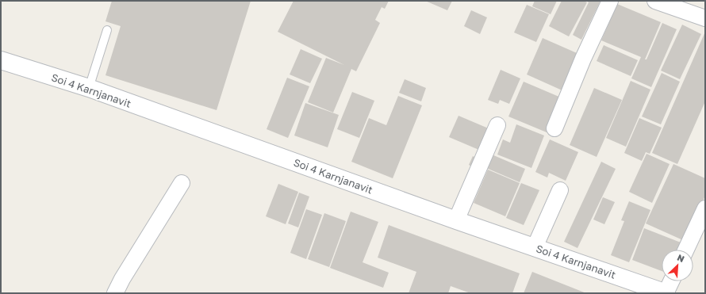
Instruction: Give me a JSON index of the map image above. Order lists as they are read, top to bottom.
{
  "streets": {
    "street": ["Soi 4 Karnjanavit"]
  },
  "north": "top right"
}
